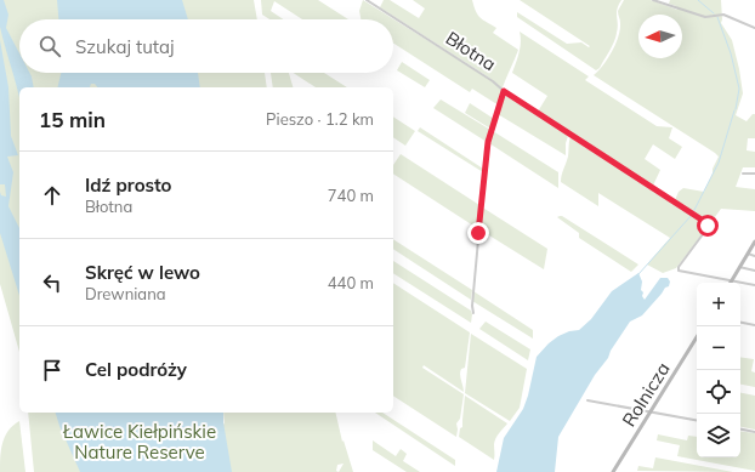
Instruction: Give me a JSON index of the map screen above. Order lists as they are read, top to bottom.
{
  "streets": {
    "street": ["Błotna", "Rolnicza"]
  },
  "parks": ["Ławice Kiełpińskie Nature Reserve"],
  "north": "left",
  "page": {
    "search": "Szukaj tutaj",
    "heading": ["15 min", "Pieszo · 1.2 km"],
    "list": [
      ["Idź prosto", "Błotna", "740 m"],
      ["Skręć w lewo", "Drewniana", "440 m"],
      "Cel podróży"
    ],
    "map_buttons": ["+", "−"]
  }
}
